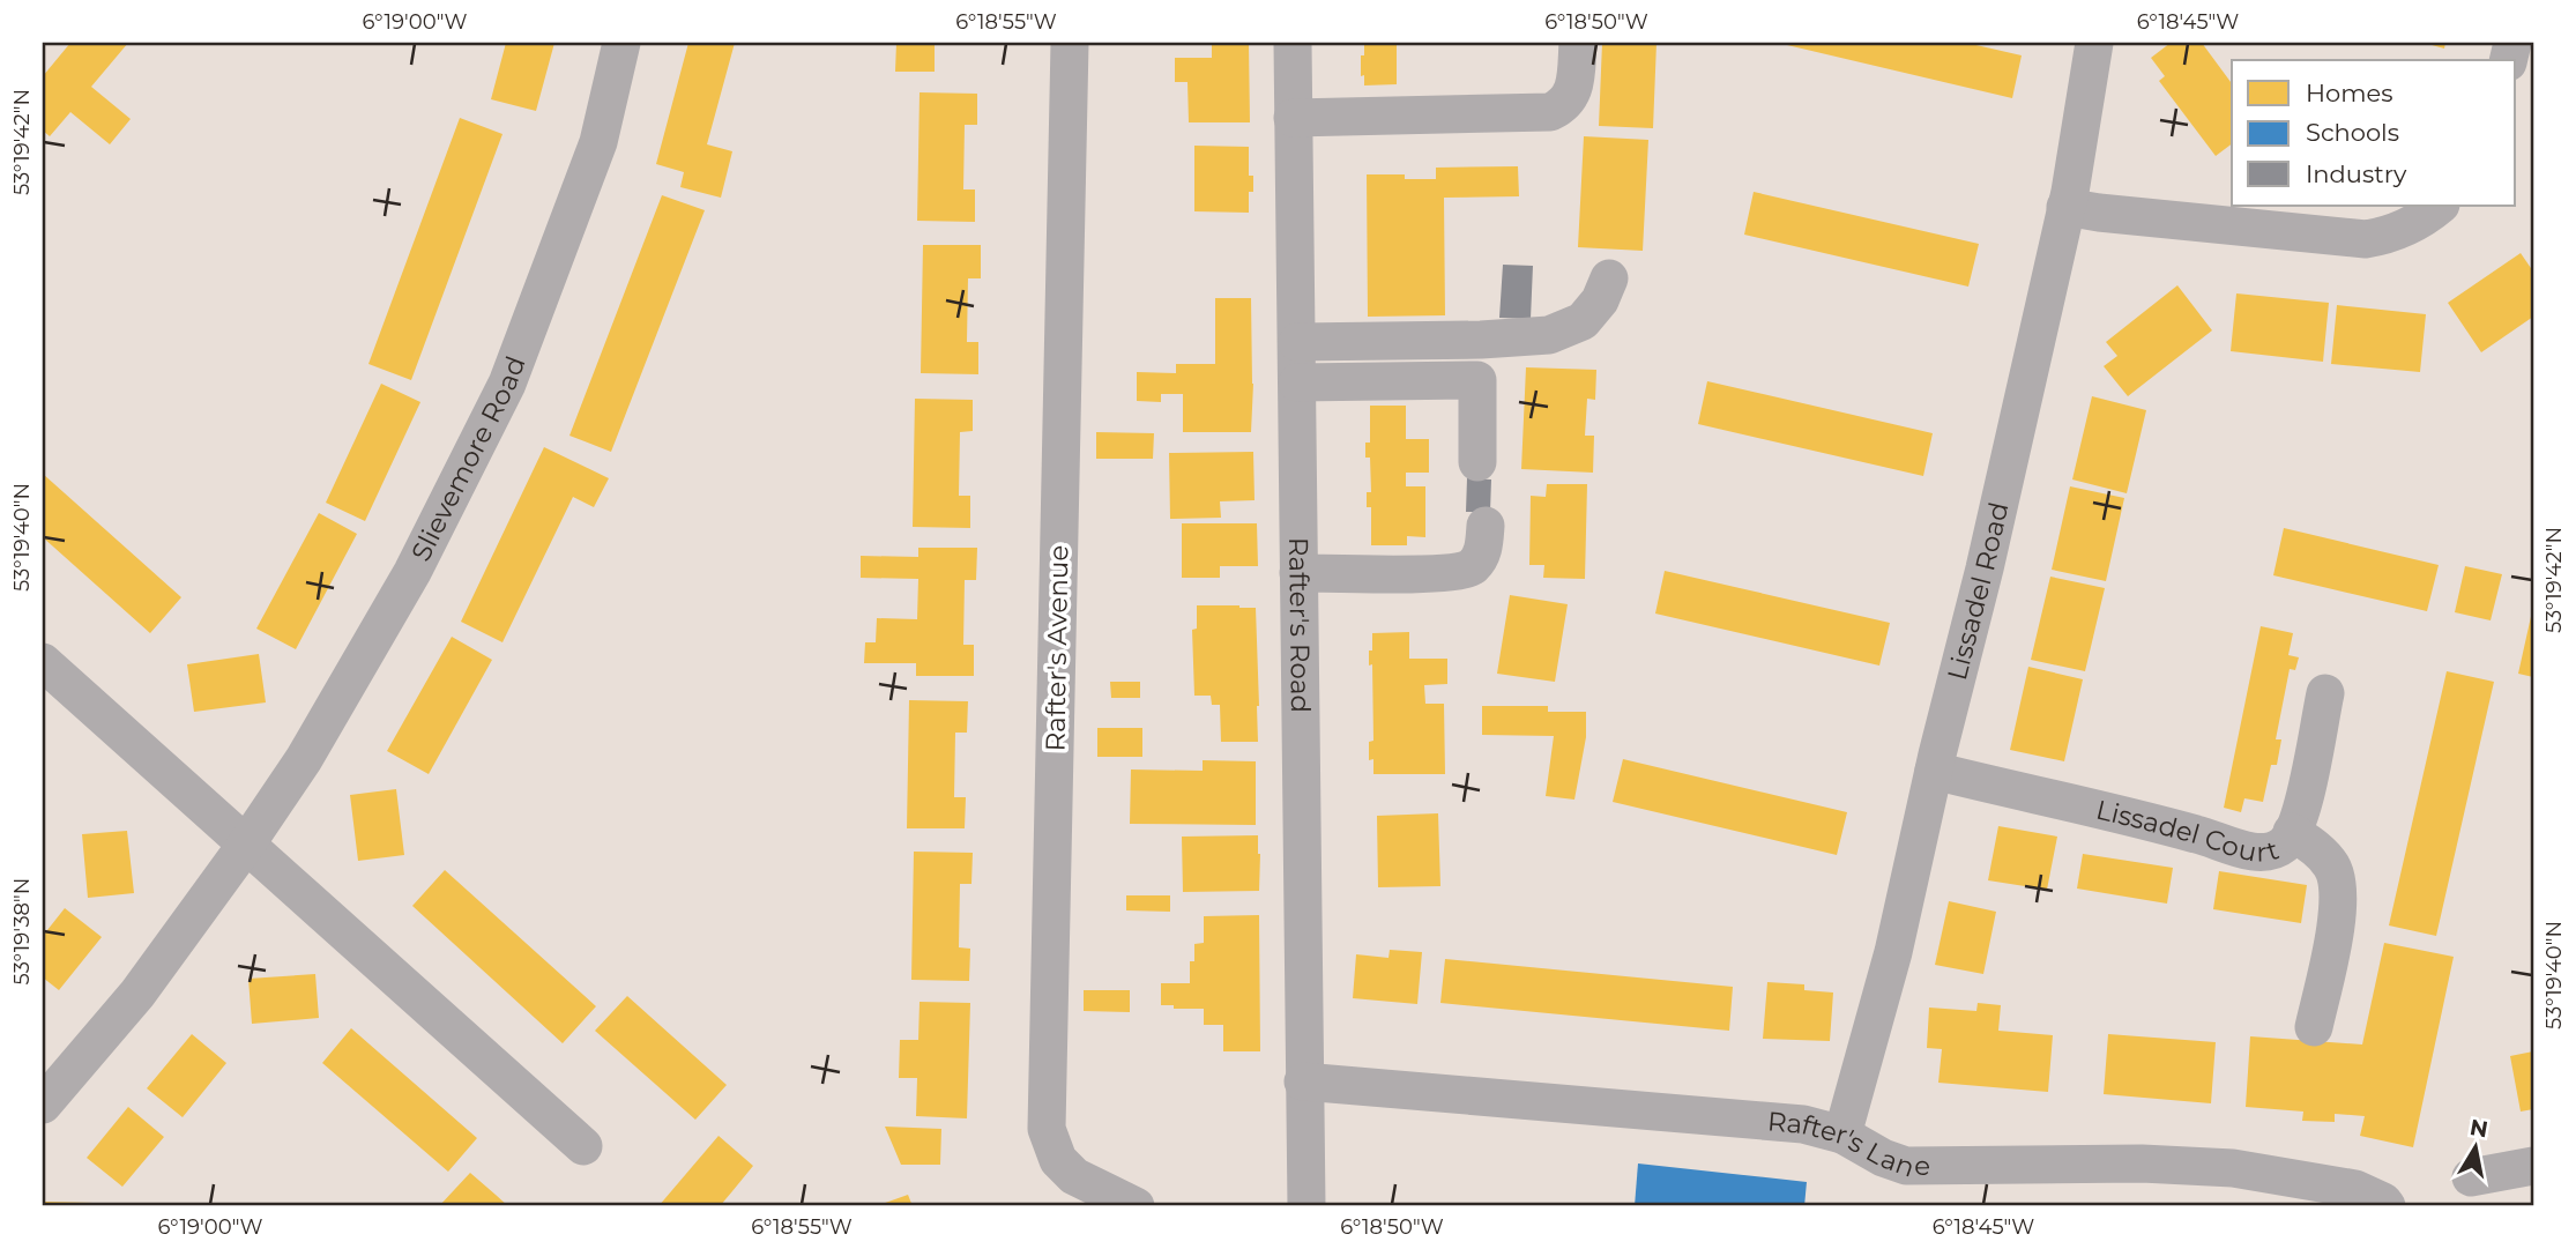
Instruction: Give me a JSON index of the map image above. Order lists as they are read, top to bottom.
{
  "streets": {
    "street": [
      "Slievemore Road",
      "Lissadel Road",
      "Rafter's Road",
      "Rafter's Avenue",
      "Lissadel Court",
      "Rafter's Lane"
    ]
  },
  "crossings": [
    ["Lissadel Road", "Lissadel Court"],
    ["Lissadel Road", "Rafter's Lane"],
    ["Rafter's Road", "Rafter's Lane"]
  ],
  "legend": ["Homes", "Schools", "Industry"],
  "north": "top",
  "coordinates": [
    "6°19'00\"W",
    "6°18'55\"W",
    "6°18'50\"W",
    "6°18'45\"W",
    "53°19'42\"N",
    "53°19'40\"N",
    "53°19'38\"N"
  ]
}
